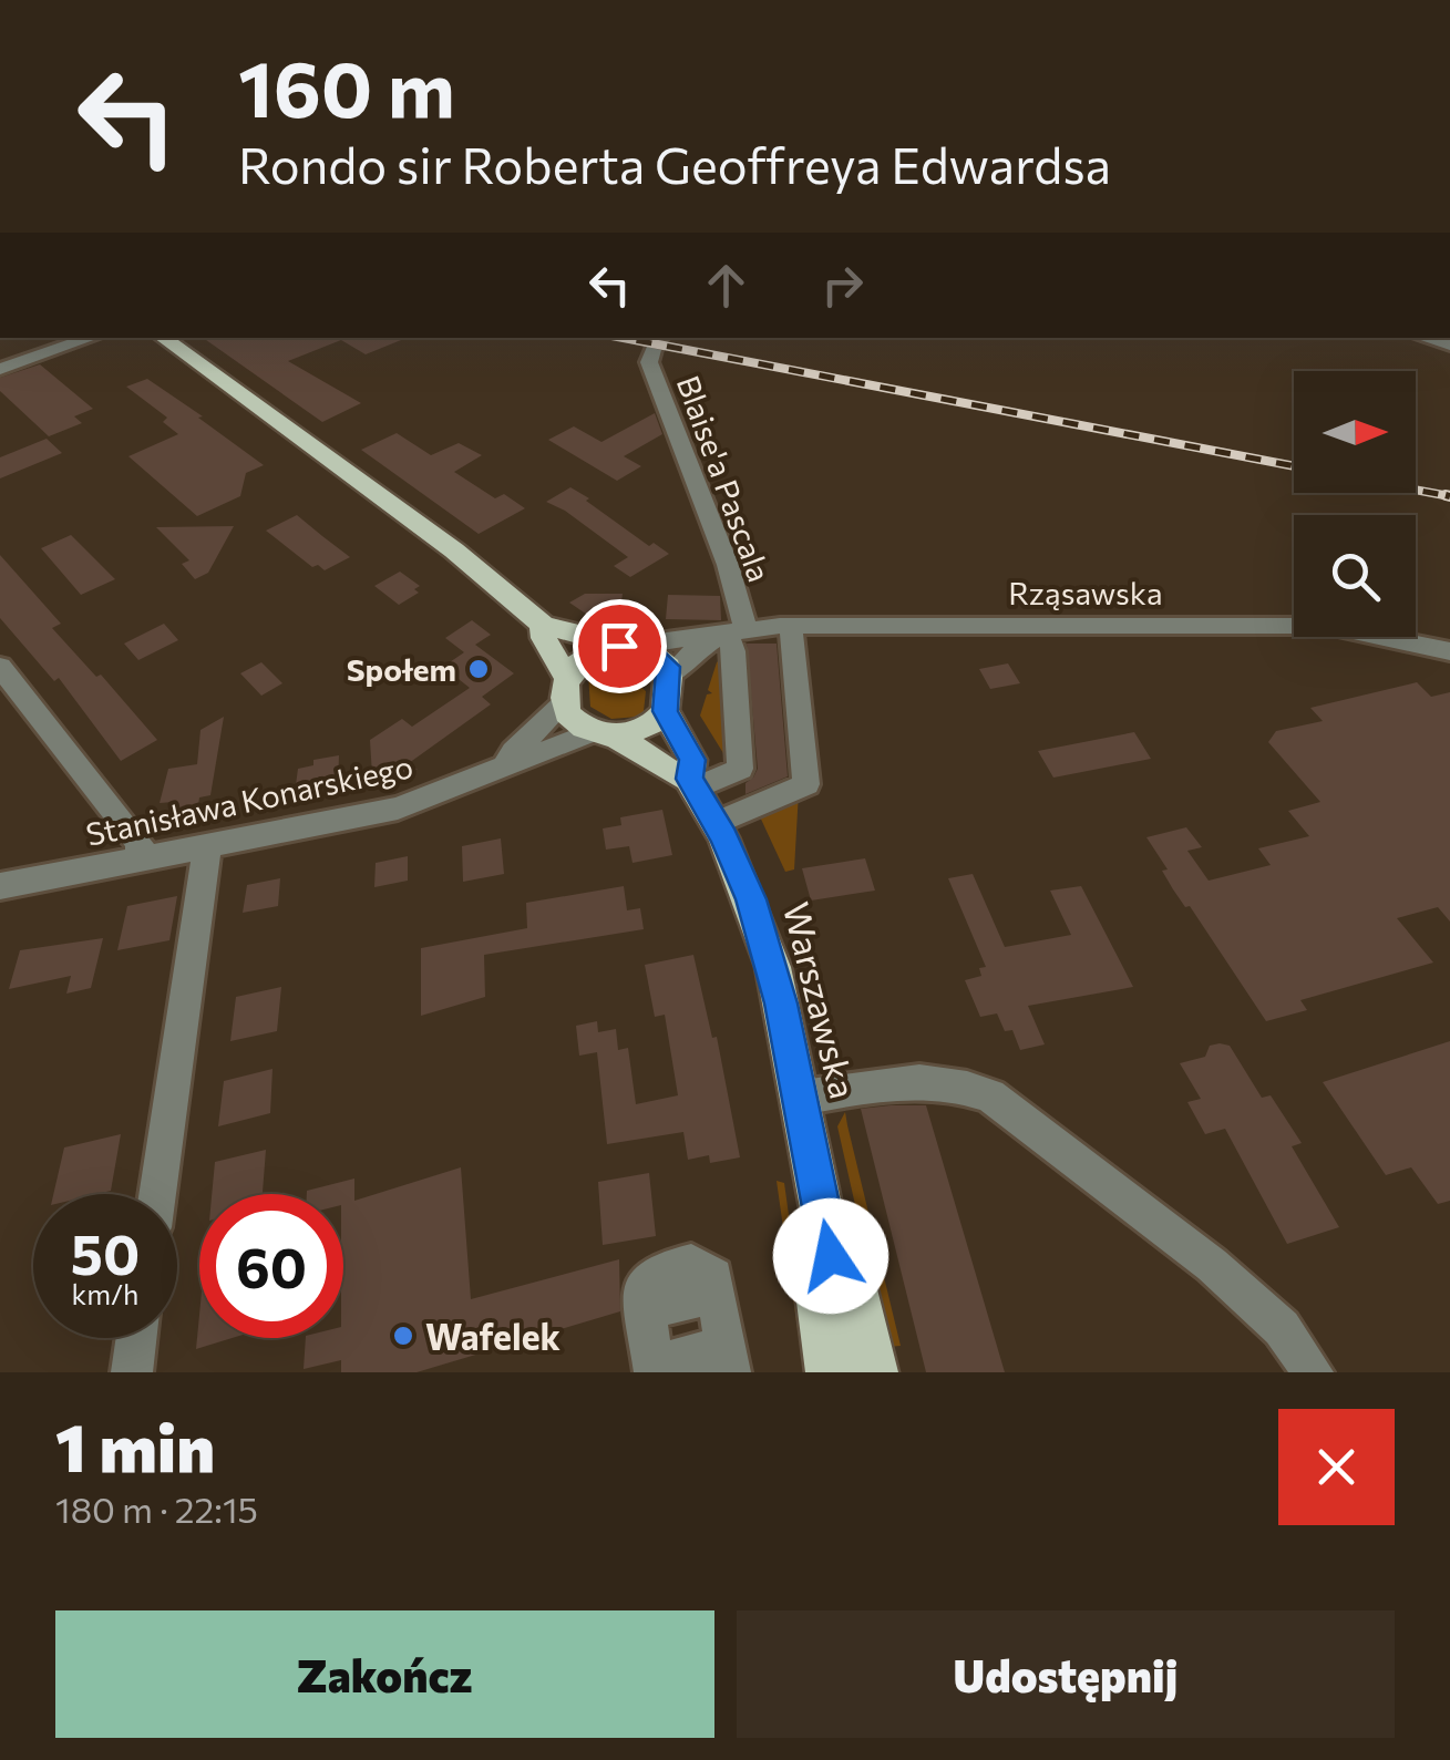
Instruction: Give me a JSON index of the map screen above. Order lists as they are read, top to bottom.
{
  "streets": {
    "main road": ["Warszawska"],
    "street": ["Blaise'a Pascala", "Rząsawska", "Stanisława Konarskiego"]
  },
  "crossings": [
    ["Blaise'a Pascala", "Rząsawska"],
    ["Blaise'a Pascala", "Warszawska"],
    ["Rząsawska", "Stanisława Konarskiego"],
    ["Rząsawska", "Warszawska"],
    ["Stanisława Konarskiego", "Warszawska"]
  ],
  "places": ["Społem", "Wafelek"],
  "north": "right",
  "page": {
    "turn": ["160 m", "Rondo sir Roberta Geoffreya Edwardsa"],
    "speed": "50 km/h",
    "limit": "60",
    "heading": ["1 min", "180 m · 22:15"],
    "buttons": ["Zakończ", "Udostępnij"]
  }
}
